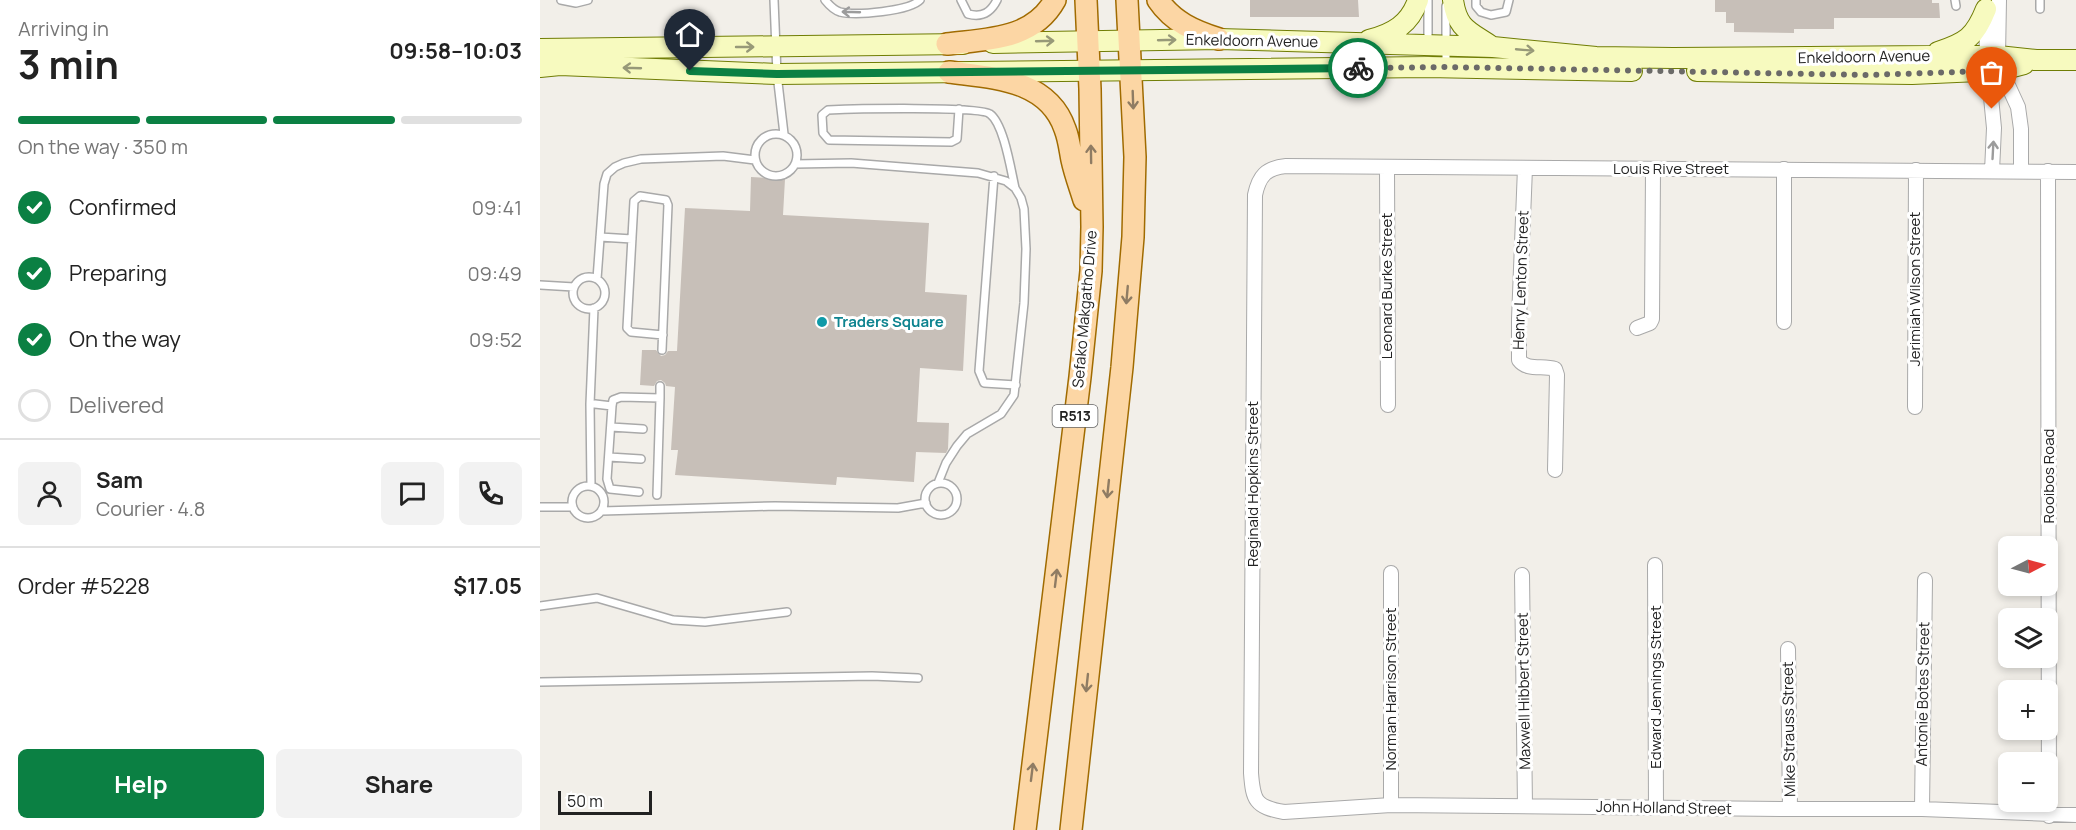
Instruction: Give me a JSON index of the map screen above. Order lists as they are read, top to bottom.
{
  "streets": {
    "main road": ["Sefako Makgatho Drive", "R513"],
    "street": [
      "Enkeldoorn Avenue",
      "Louis Rive Street",
      "Henry Lenton Street",
      "Leonard Burke Street",
      "Jerimiah Wilson Street",
      "Rooibos Road",
      "Reginald Hopkins Street",
      "Edward Jennings Street",
      "Norman Harrison Street",
      "Maxwell Hibbert Street",
      "Antonie Botes Street",
      "Mike Strauss Street",
      "John Holland Street"
    ]
  },
  "crossings": [
    ["Enkeldoorn Avenue", "Sefako Makgatho Drive"],
    ["Enkeldoorn Avenue", "R513"],
    ["Louis Rive Street", "Henry Lenton Street"],
    ["Louis Rive Street", "Leonard Burke Street"],
    ["Louis Rive Street", "Jerimiah Wilson Street"],
    ["Louis Rive Street", "Rooibos Road"],
    ["Louis Rive Street", "Reginald Hopkins Street"],
    ["Rooibos Road", "John Holland Street"],
    ["Reginald Hopkins Street", "John Holland Street"],
    ["Edward Jennings Street", "John Holland Street"],
    ["Norman Harrison Street", "John Holland Street"],
    ["Maxwell Hibbert Street", "John Holland Street"],
    ["Antonie Botes Street", "John Holland Street"],
    ["Mike Strauss Street", "John Holland Street"]
  ],
  "places": ["Traders Square"],
  "scale_bar": "50 m",
  "north": "right",
  "page": {
    "heading": ["3 min", "Arriving in", "09:58–10:03"],
    "panel": [
      "Sam",
      "Courier · 4.8",
      "Order #5228",
      "$17.05"
    ],
    "bar": "On the way · 350 m",
    "list": [
      ["Confirmed", "09:41"],
      ["Preparing", "09:49"],
      ["On the way", "09:52"],
      "Delivered"
    ],
    "map_buttons": ["+", "−"],
    "buttons": ["Help", "Share"],
    "scale": "50 m"
  }
}
